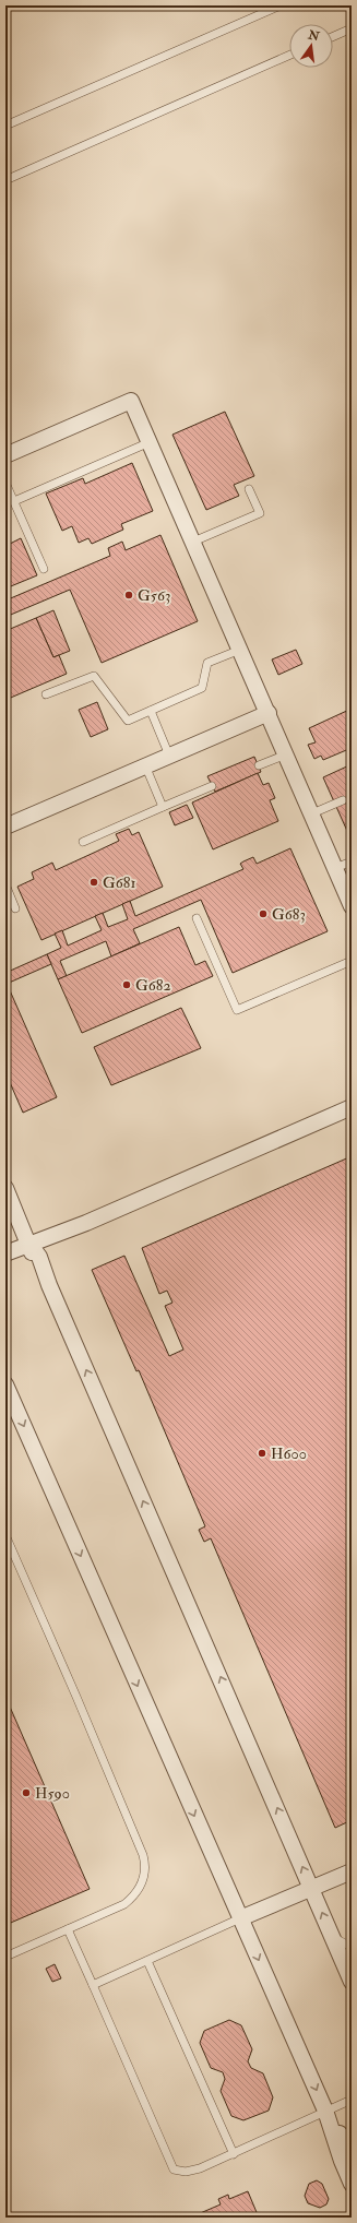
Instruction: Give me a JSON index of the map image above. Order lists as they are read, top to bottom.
{
  "places": [
    "G563",
    "G681",
    "G683",
    "G682",
    "H600",
    "H590"
  ],
  "north": "top"
}
